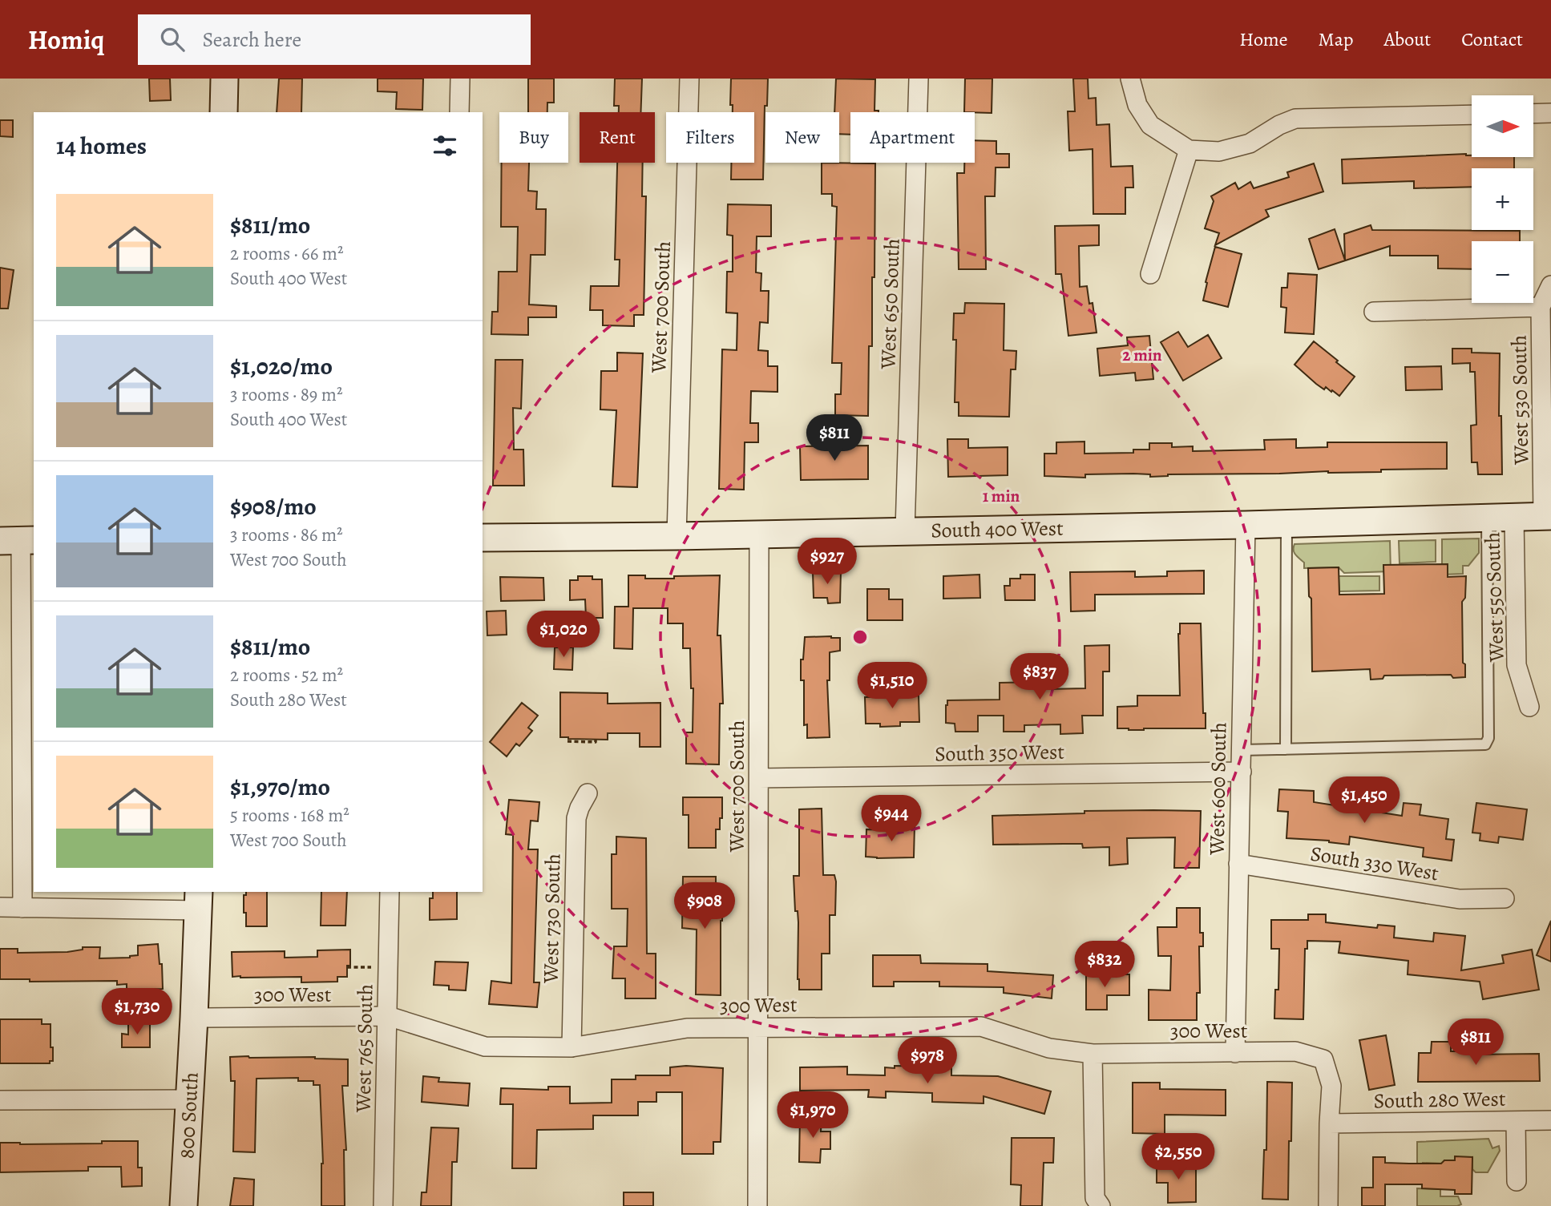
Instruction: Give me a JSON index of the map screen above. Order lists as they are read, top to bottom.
{
  "streets": {
    "main road": ["South 400 West", "800 South"],
    "street": [
      "West 650 South",
      "West 700 South",
      "West 530 South",
      "West 550 South",
      "South 350 West",
      "West 600 South",
      "South 330 West",
      "West 730 South",
      "300 West",
      "West 765 South",
      "South 280 West"
    ]
  },
  "crossings": [
    ["West 650 South", "South 400 West"],
    ["West 700 South", "South 400 West"],
    ["West 700 South", "South 350 West"],
    ["West 700 South", "300 West"],
    ["West 530 South", "South 400 West"],
    ["South 400 West", "West 550 South"],
    ["South 400 West", "West 600 South"],
    ["South 350 West", "West 600 South"],
    ["West 600 South", "South 330 West"],
    ["West 600 South", "300 West"],
    ["West 730 South", "300 West"],
    ["300 West", "West 765 South"],
    ["300 West", "South 280 West"],
    ["300 West", "800 South"]
  ],
  "north": "right",
  "page": {
    "header": "Homiq",
    "search": "Search here",
    "nav": [
      "Home",
      "Map",
      "About",
      "Contact"
    ],
    "map_buttons": ["+", "−"],
    "chip": [
      "Buy",
      "Rent",
      "Filters",
      "New",
      "Apartment"
    ],
    "heading": "14 homes",
    "list": [
      {
        "name": "$811/mo",
        "note": "2 rooms · 66 m² · South 400 West"
      },
      {
        "name": "$1,020/mo",
        "note": "3 rooms · 89 m² · South 400 West"
      },
      {
        "name": "$908/mo",
        "note": "3 rooms · 86 m² · West 700 South"
      },
      {
        "name": "$811/mo",
        "note": "2 rooms · 52 m² · South 280 West"
      },
      {
        "name": "$1,970/mo",
        "note": "5 rooms · 168 m² · West 700 South"
      }
    ],
    "price": [
      "$811",
      "$927",
      "$1,020",
      "$837",
      "$1,510",
      "$1,450",
      "$944",
      "$908",
      "$832",
      "$1,730",
      "$811",
      "$978",
      "$1,970",
      "$2,550"
    ]
  },
  "rings": ["2 min", "1 min"]
}
